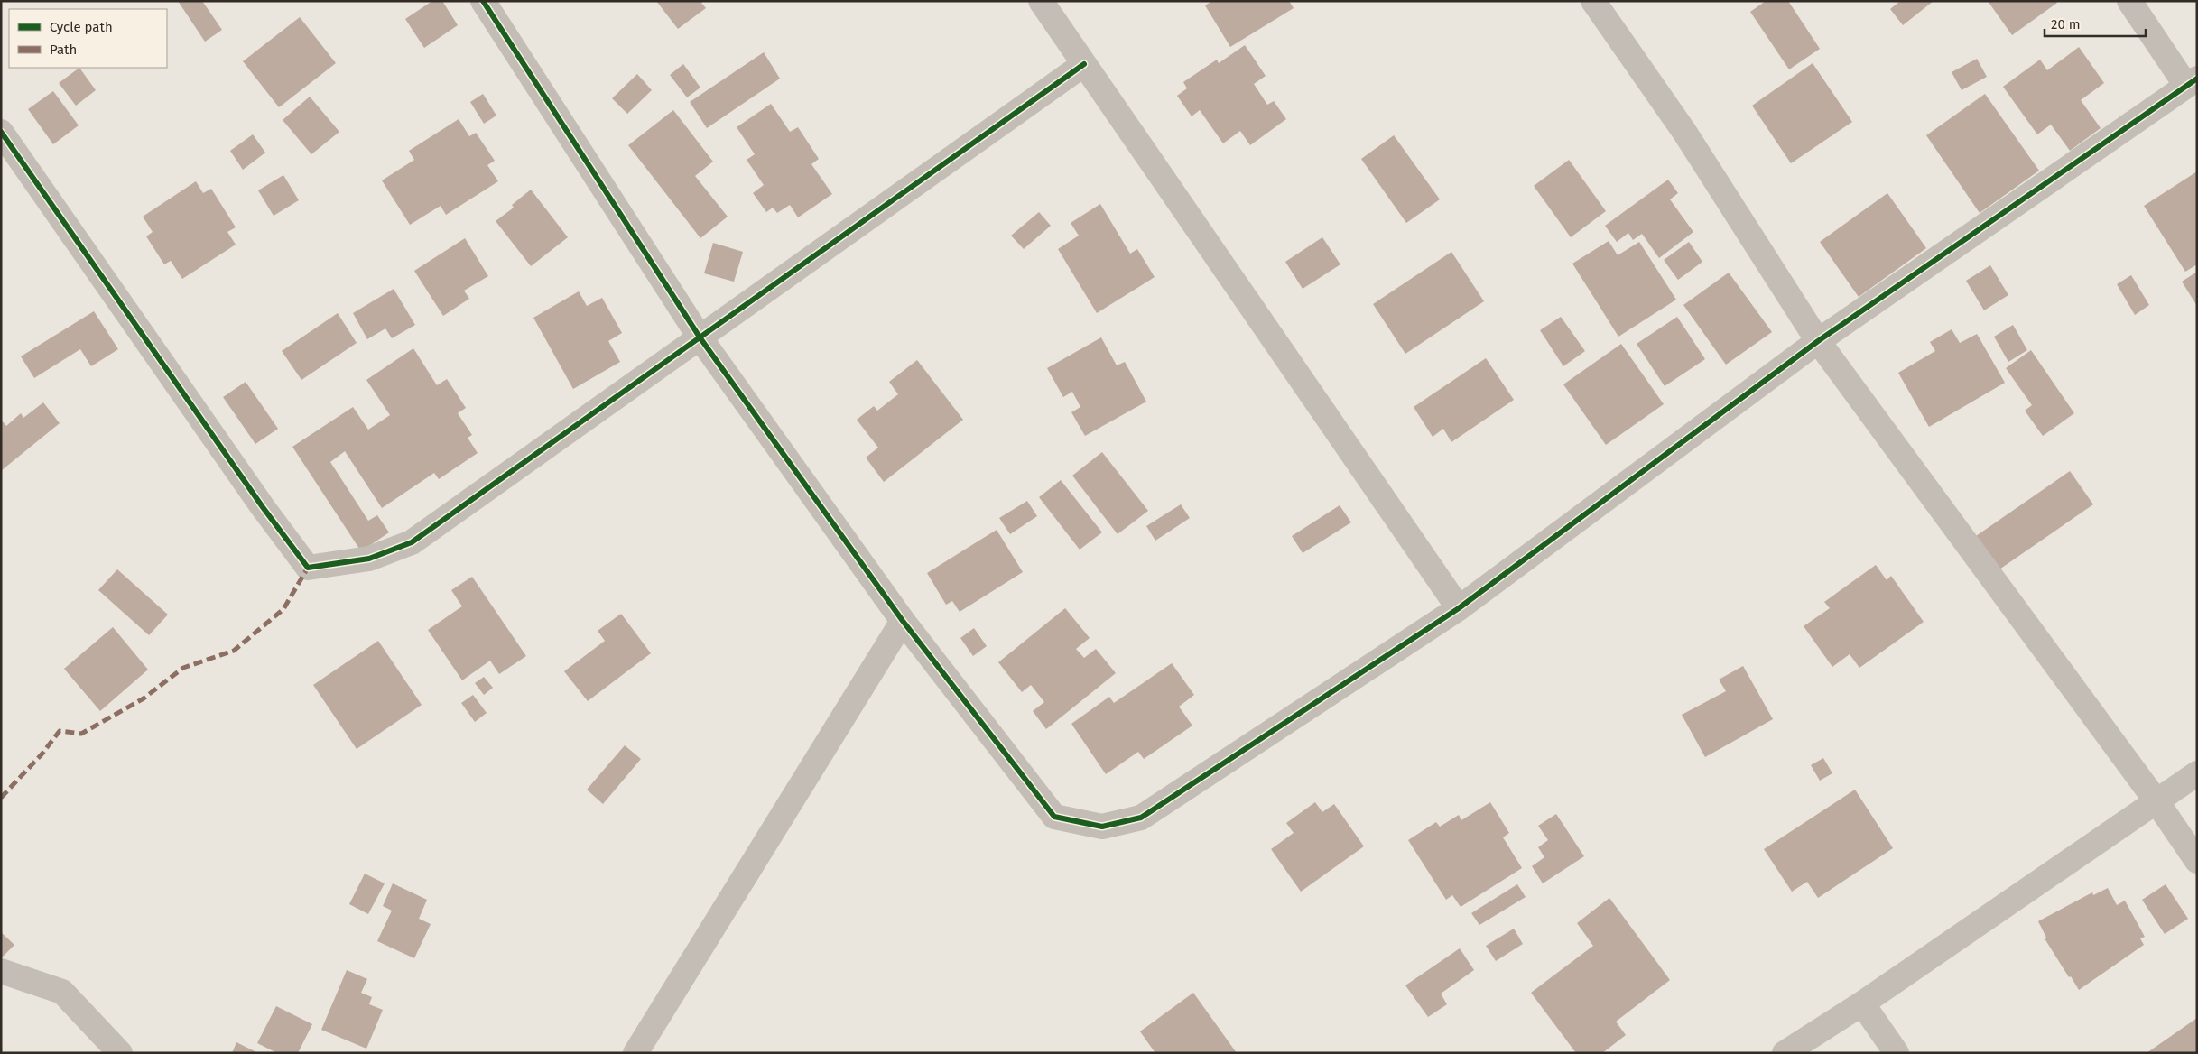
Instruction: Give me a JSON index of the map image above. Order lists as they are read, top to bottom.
{
  "legend": ["Cycle path", "Path"],
  "scale_bar": "20 m"
}
